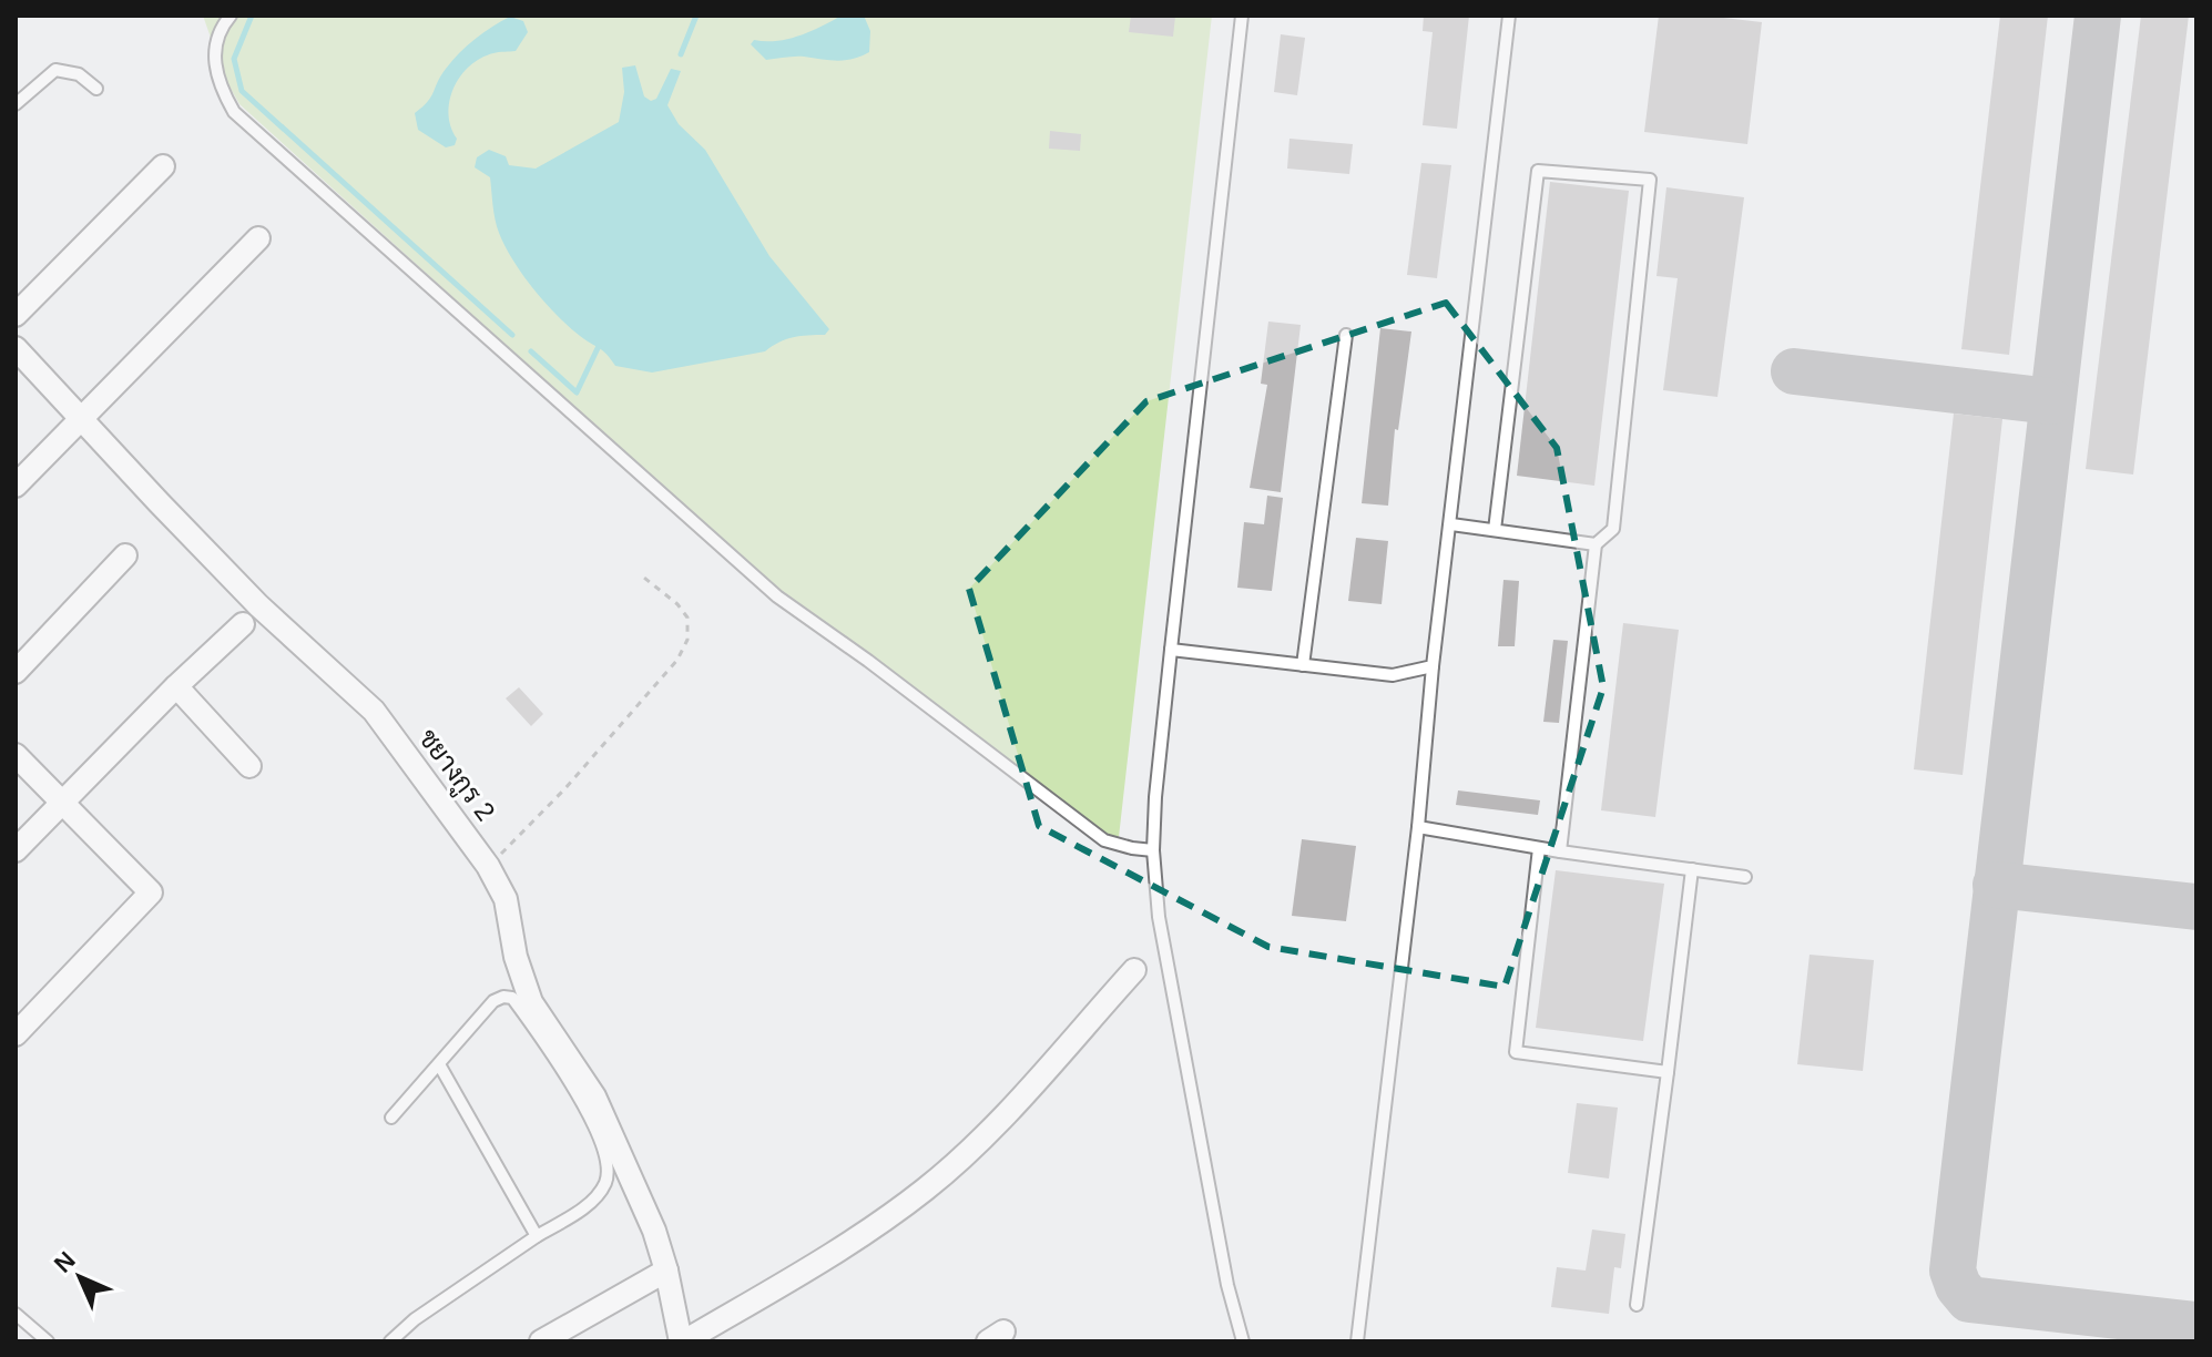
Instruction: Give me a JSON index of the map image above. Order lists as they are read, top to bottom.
{
  "streets": {
    "street": ["ชยางกูร 2"]
  },
  "north": "top left"
}
